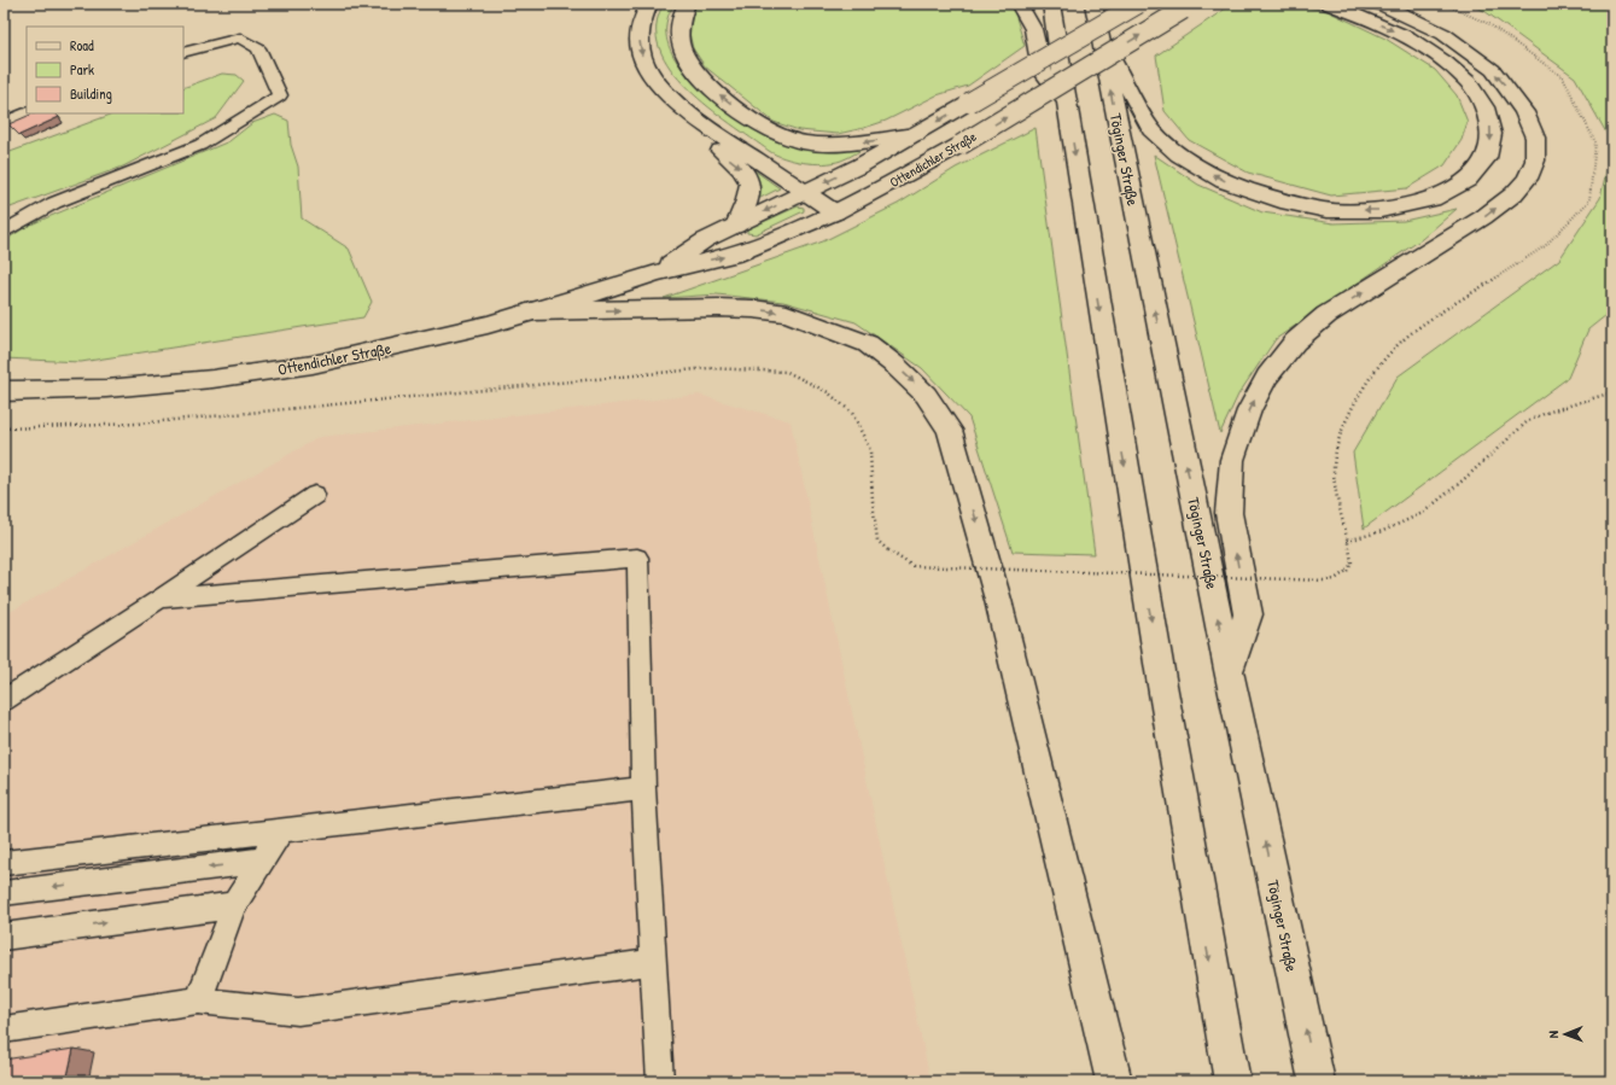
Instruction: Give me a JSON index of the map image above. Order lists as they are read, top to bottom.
{
  "streets": {
    "main road": ["Ottendichler Straße", "Töginger Straße"]
  },
  "legend": ["Road", "Park", "Building"],
  "north": "left"
}
